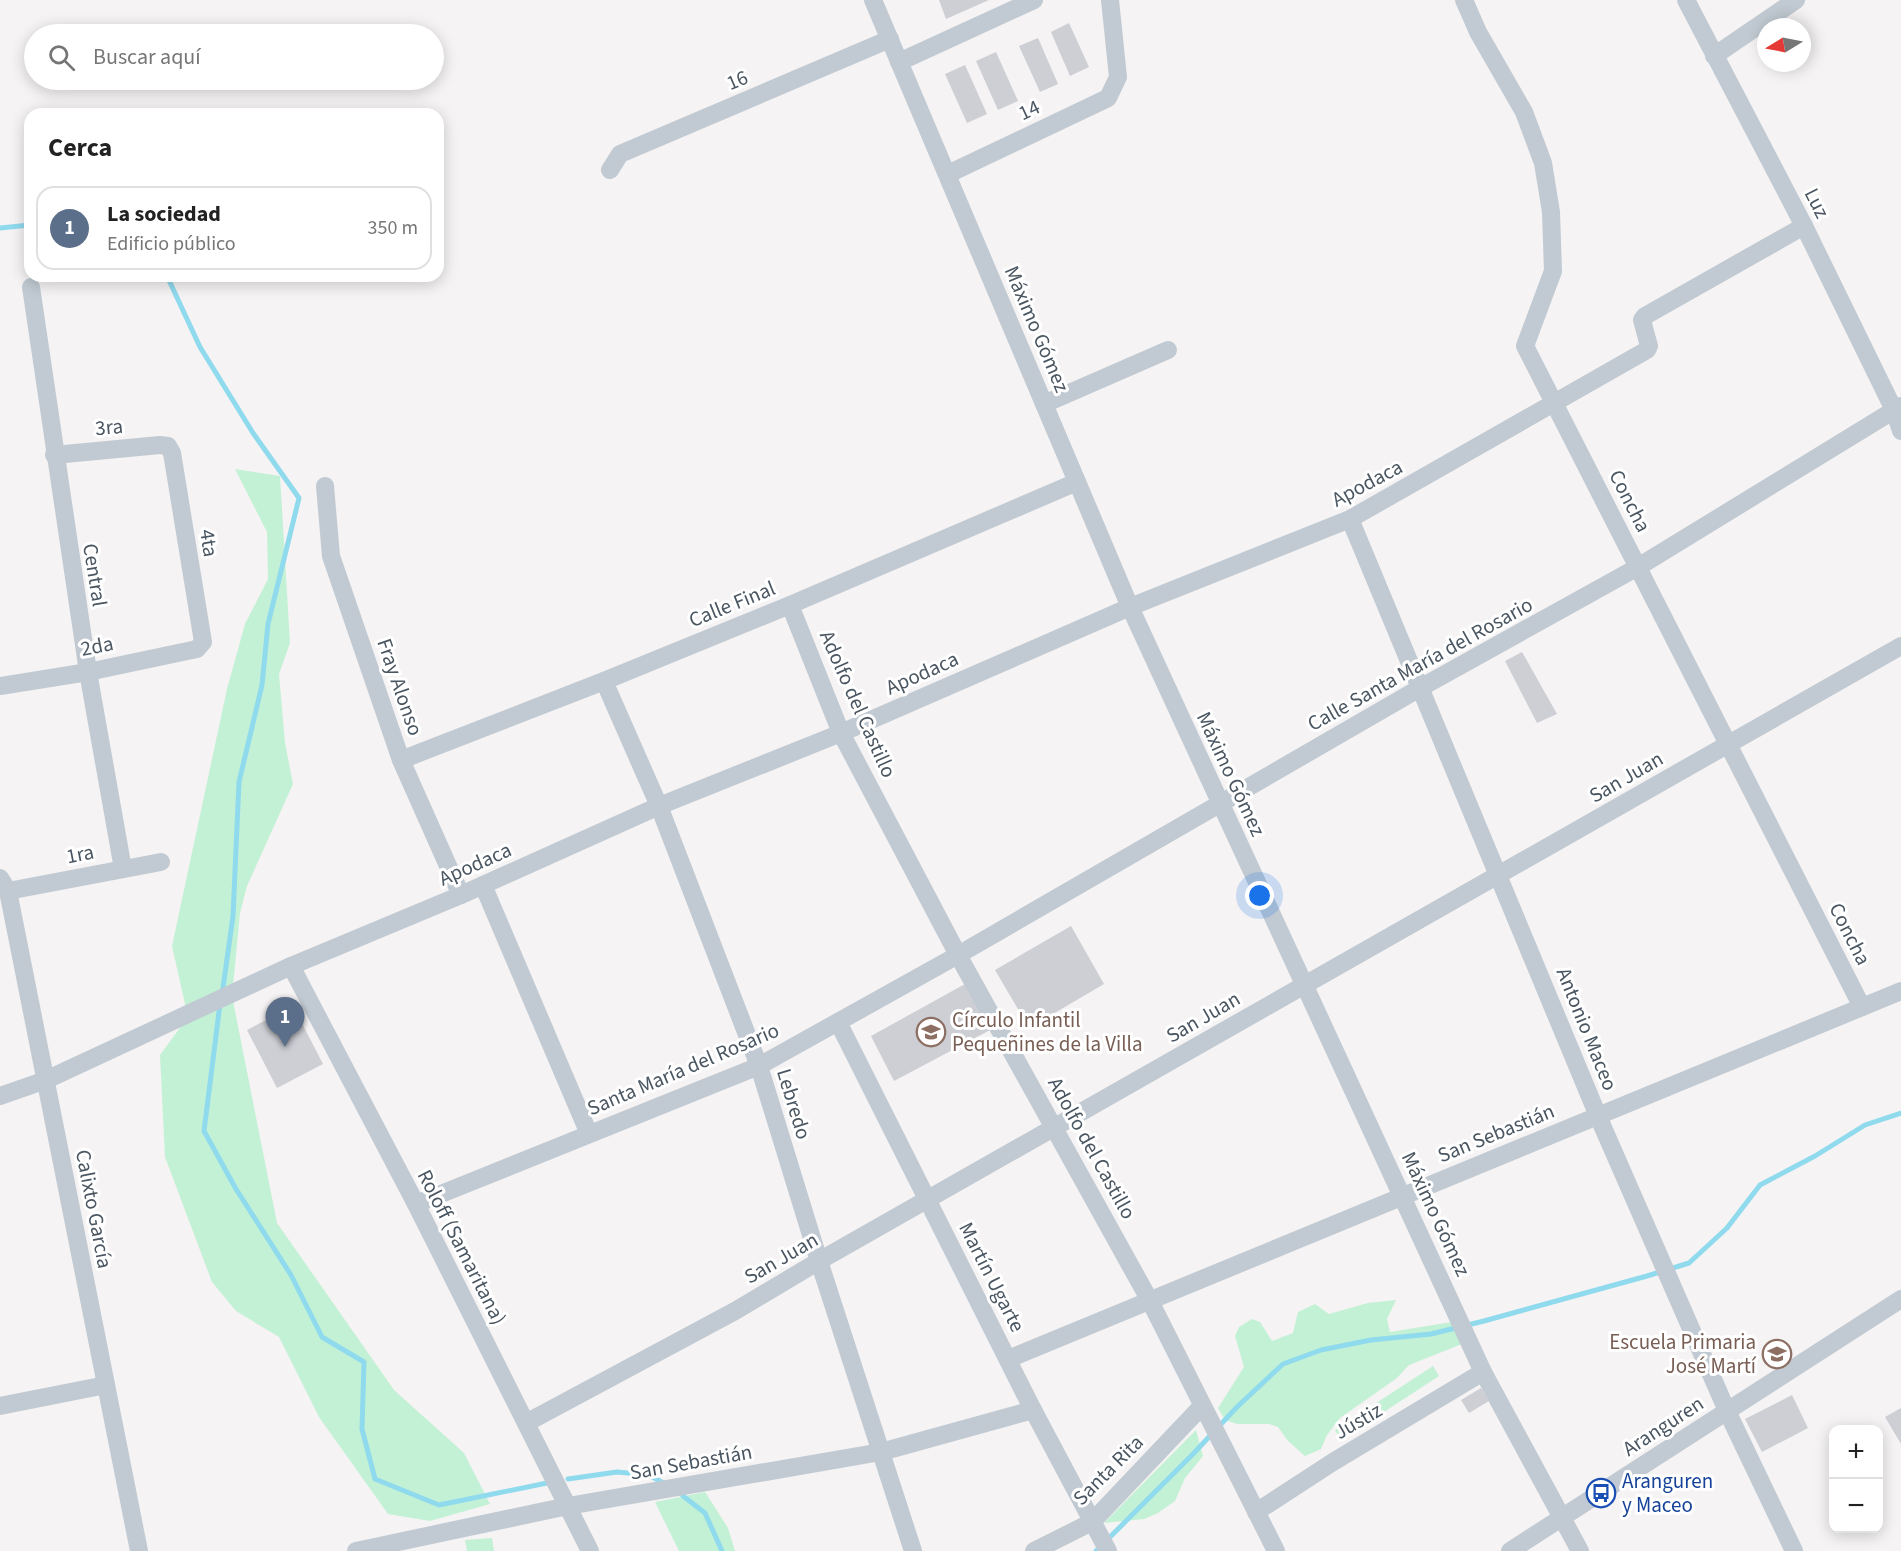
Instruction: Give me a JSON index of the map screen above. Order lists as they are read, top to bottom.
{
  "streets": {
    "street": [
      "16",
      "14",
      "Luz",
      "Máximo Gómez",
      "3ra",
      "Apodaca",
      "Concha",
      "4ta",
      "Central",
      "Calle Final",
      "2da",
      "Calle Santa María del Rosario",
      "Fray Alonso",
      "Adolfo del Castillo",
      "San Juan",
      "1ra",
      "Antonio Maceo",
      "Santa María del Rosario",
      "Lebredo",
      "San Sebastián",
      "Calixto García",
      "Roloff (Samaritana)",
      "Martín Ugarte",
      "Jústiz",
      "Aranguren",
      "Santa Rita"
    ]
  },
  "crossings": [
    ["16", "Máximo Gómez"],
    ["14", "Máximo Gómez"],
    ["Luz", "Apodaca"],
    ["Luz", "Calle Santa María del Rosario"],
    ["Máximo Gómez", "Apodaca"],
    ["Máximo Gómez", "Calle Final"],
    ["Máximo Gómez", "Calle Santa María del Rosario"],
    ["Máximo Gómez", "San Juan"],
    ["Máximo Gómez", "San Sebastián"],
    ["Máximo Gómez", "Jústiz"],
    ["Máximo Gómez", "Aranguren"],
    ["3ra", "4ta"],
    ["3ra", "Central"],
    ["Apodaca", "Concha"],
    ["Apodaca", "Fray Alonso"],
    ["Apodaca", "Adolfo del Castillo"],
    ["Apodaca", "Antonio Maceo"],
    ["Apodaca", "Lebredo"],
    ["Apodaca", "Calixto García"],
    ["Apodaca", "Roloff (Samaritana)"],
    ["Concha", "Calle Santa María del Rosario"],
    ["Concha", "San Juan"],
    ["Concha", "San Sebastián"],
    ["4ta", "2da"],
    ["Central", "2da"],
    ["Central", "1ra"],
    ["Calle Final", "Fray Alonso"],
    ["Calle Final", "Adolfo del Castillo"],
    ["Calle Final", "Lebredo"],
    ["Calle Santa María del Rosario", "Adolfo del Castillo"],
    ["Calle Santa María del Rosario", "Antonio Maceo"],
    ["Calle Santa María del Rosario", "Santa María del Rosario"],
    ["Adolfo del Castillo", "San Juan"],
    ["Adolfo del Castillo", "Santa María del Rosario"],
    ["Adolfo del Castillo", "San Sebastián"],
    ["Adolfo del Castillo", "Jústiz"],
    ["Adolfo del Castillo", "Santa Rita"],
    ["San Juan", "Antonio Maceo"],
    ["San Juan", "Lebredo"],
    ["San Juan", "Roloff (Samaritana)"],
    ["San Juan", "Martín Ugarte"],
    ["1ra", "Calixto García"],
    ["Antonio Maceo", "San Sebastián"],
    ["Antonio Maceo", "Aranguren"],
    ["Santa María del Rosario", "Lebredo"],
    ["Santa María del Rosario", "Roloff (Samaritana)"],
    ["Santa María del Rosario", "Martín Ugarte"],
    ["Lebredo", "San Sebastián"],
    ["San Sebastián", "Roloff (Samaritana)"],
    ["San Sebastián", "Martín Ugarte"],
    ["Martín Ugarte", "Santa Rita"]
  ],
  "places": {
    "school or university": ["Círculo Infantil Pequeñines de la Villa", "Escuela Primaria José Martí"],
    "bus stop": ["Aranguren y Maceo"]
  },
  "north": "left",
  "page": {
    "search": "Buscar aquí",
    "heading": "Cerca",
    "list": [
      {
        "mark": "1",
        "name": "La sociedad",
        "note": "Edificio público",
        "value": "350 m"
      }
    ],
    "pins": "1",
    "map_buttons": ["+", "−"]
  }
}
